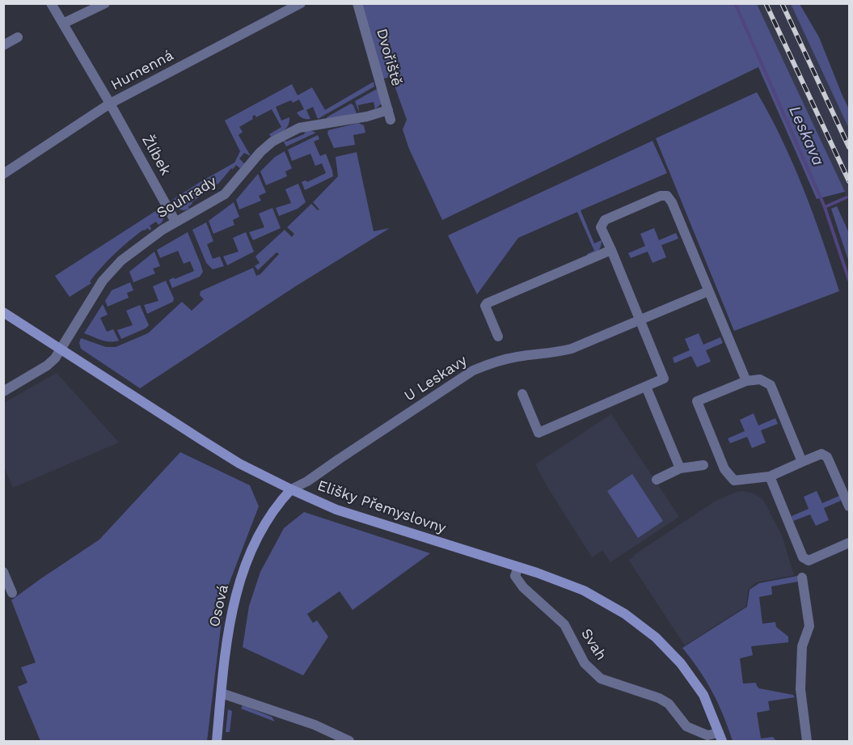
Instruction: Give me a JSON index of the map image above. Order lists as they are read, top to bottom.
{
  "streets": {
    "street": [
      "Dvořiště",
      "Humenná",
      "Žlíbek",
      "Souhrady",
      "U Leskavy",
      "Elišky Přemyslovny",
      "Osová",
      "Svah"
    ]
  },
  "crossings": [
    ["Dvořiště", "Souhrady"],
    ["Humenná", "Žlíbek"],
    ["Žlíbek", "Souhrady"],
    ["Souhrady", "Elišky Přemyslovny"],
    ["U Leskavy", "Elišky Přemyslovny"],
    ["U Leskavy", "Osová"],
    ["Elišky Přemyslovny", "Osová"],
    ["Elišky Přemyslovny", "Svah"]
  ],
  "water": ["Leskava"]
}
